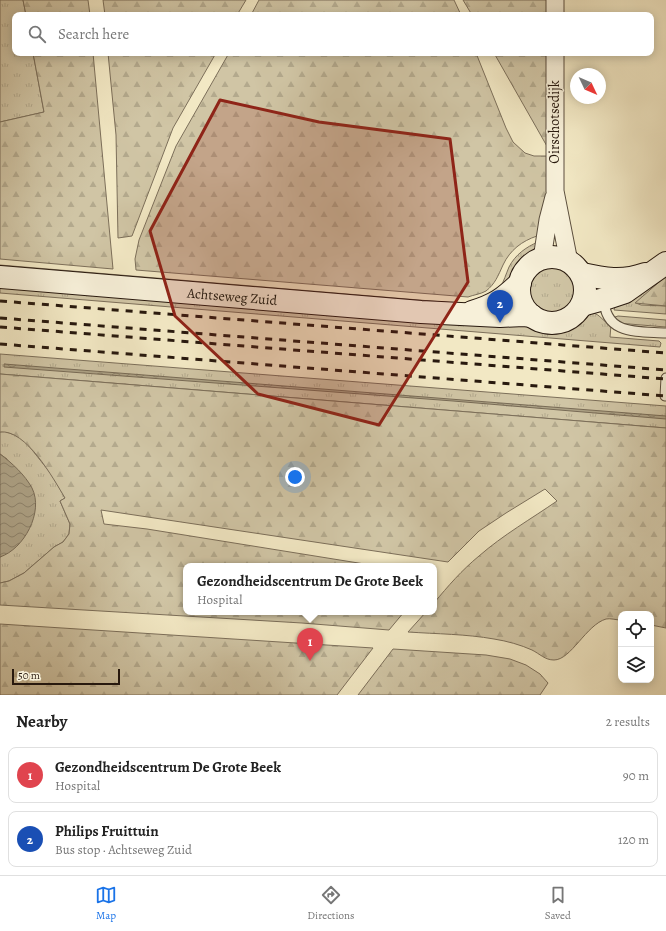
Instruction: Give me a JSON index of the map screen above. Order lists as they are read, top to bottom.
{
  "streets": {
    "street": ["Oirschotsedijk", "Achtseweg Zuid"]
  },
  "crossings": [
    ["Oirschotsedijk", "Achtseweg Zuid"]
  ],
  "scale_bar": "50 m",
  "north": "bottom right",
  "page": {
    "search": "Search here",
    "pins": ["2", "1"],
    "popup": ["Gezondheidscentrum De Grote Beek", "Hospital"],
    "scale": "50 m",
    "heading": ["Nearby", "2 results"],
    "list": [
      {
        "mark": "1",
        "name": "Gezondheidscentrum De Grote Beek",
        "note": "Hospital",
        "value": "90 m"
      },
      {
        "mark": "2",
        "name": "Philips Fruittuin",
        "note": "Bus stop · Achtseweg Zuid",
        "value": "120 m"
      }
    ],
    "nav": ["Map", "Directions", "Saved"]
  }
}
